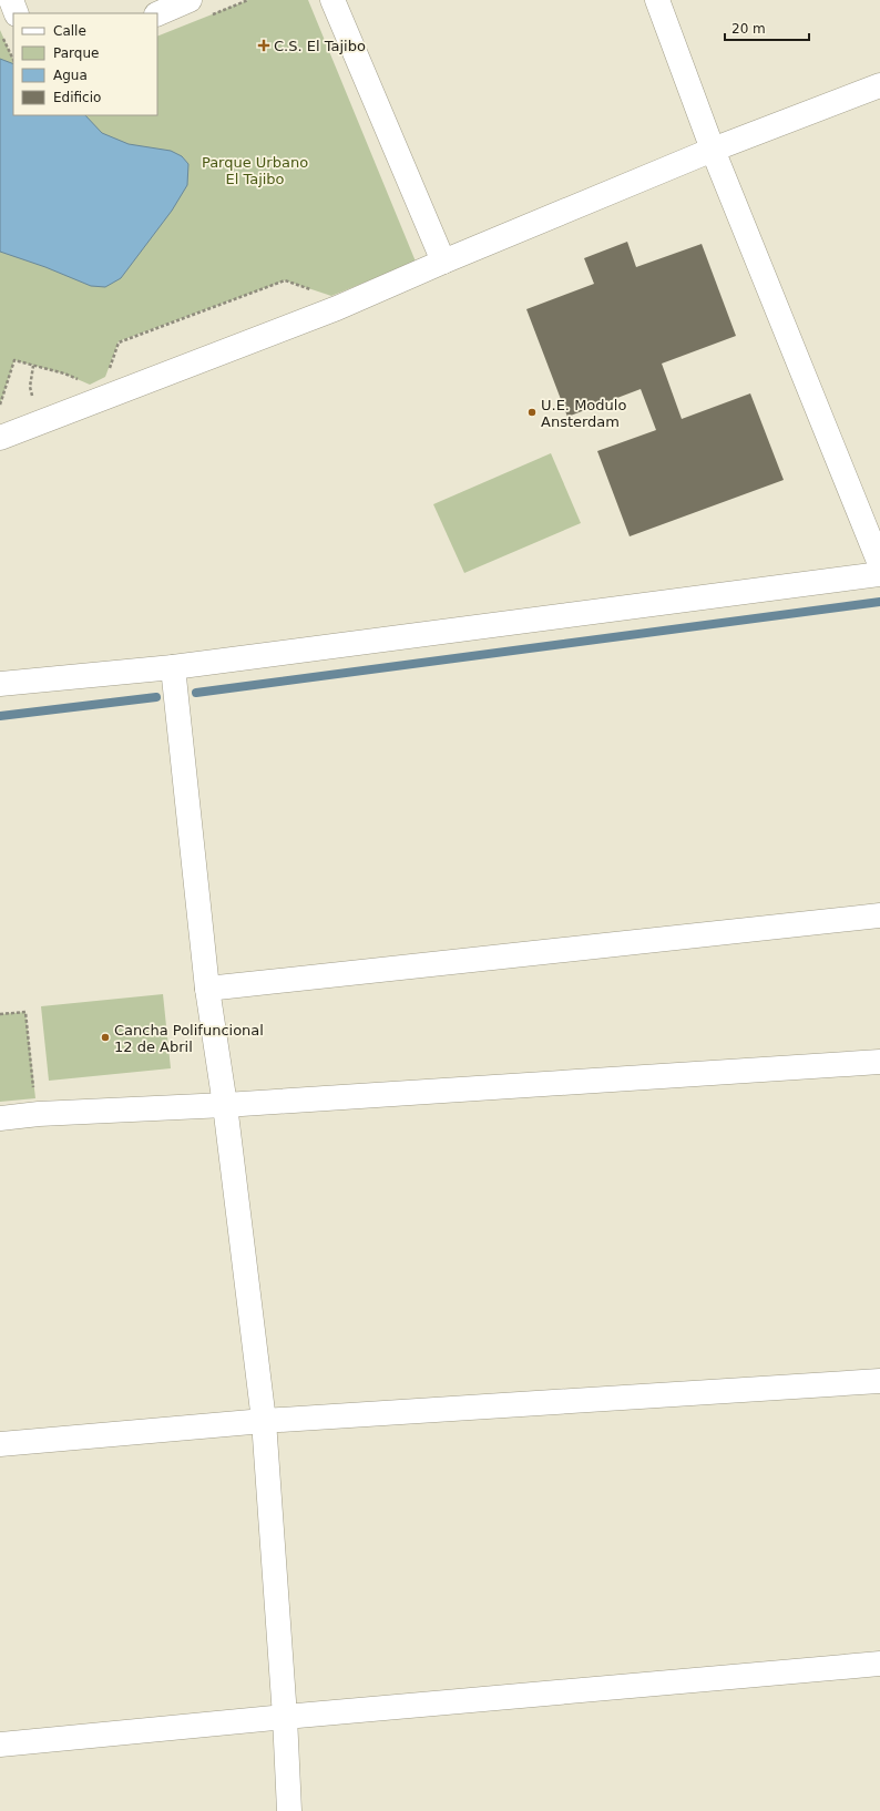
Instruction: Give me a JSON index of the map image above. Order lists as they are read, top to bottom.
{
  "parks": ["Parque Urbano El Tajibo"],
  "places": {
    "health": ["C.S. El Tajibo"],
    "other": ["U.E. Modulo Ansterdam", "Cancha Polifuncional 12 de Abril"]
  },
  "legend": [
    "Calle",
    "Parque",
    "Agua",
    "Edificio"
  ],
  "scale_bar": "20 m"
}
